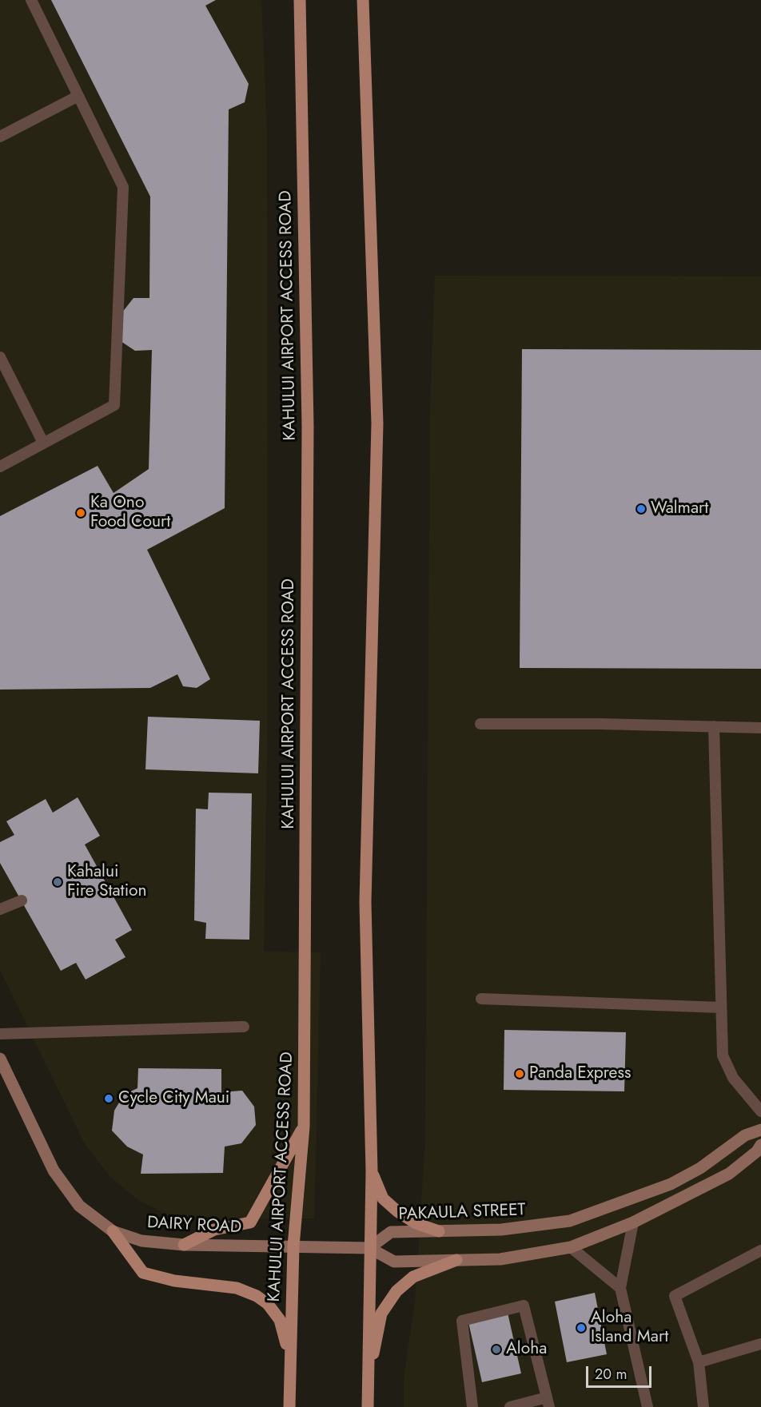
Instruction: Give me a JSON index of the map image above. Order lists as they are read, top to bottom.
{
  "streets": {
    "main road": ["KAHULUI AIRPORT ACCESS ROAD"],
    "street": ["PAKAULA STREET", "DAIRY ROAD"]
  },
  "crossings": [
    ["KAHULUI AIRPORT ACCESS ROAD", "DAIRY ROAD"],
    ["PAKAULA STREET", "DAIRY ROAD"]
  ],
  "places": [
    "Walmart",
    "Ka Ono Food Court",
    "Kahalui Fire Station",
    "Panda Express",
    "Cycle City Maui",
    "Aloha Island Mart",
    "Aloha"
  ],
  "scale_bar": "20 m"
}
